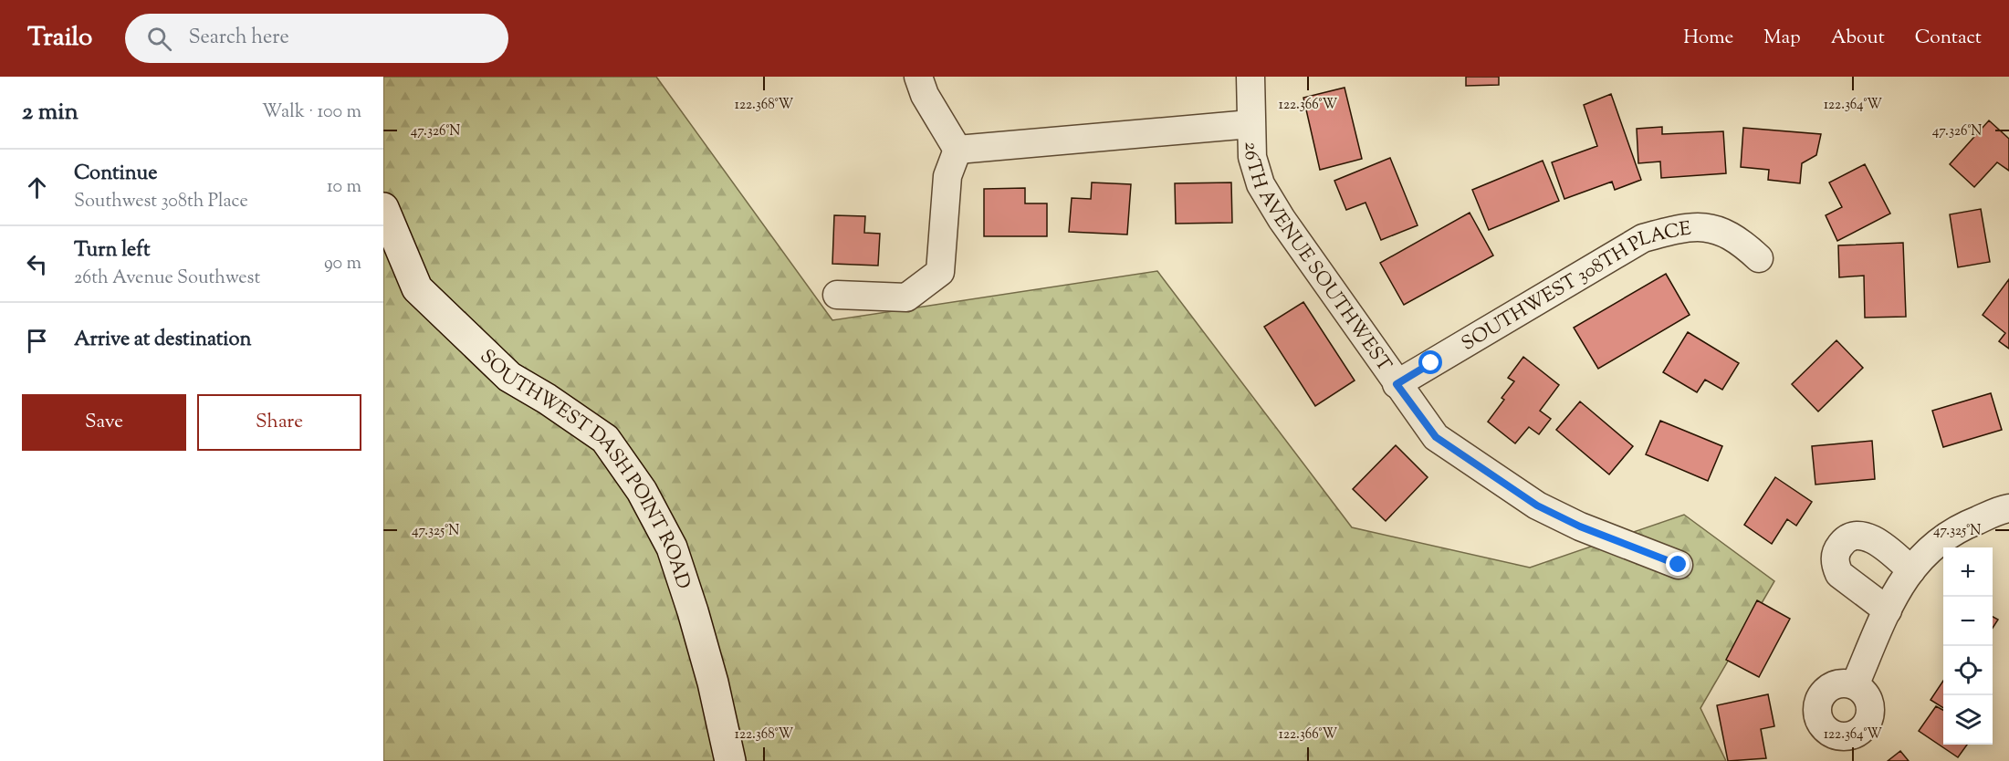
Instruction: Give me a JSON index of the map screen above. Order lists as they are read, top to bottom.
{
  "streets": {
    "main road": ["SOUTHWEST DASH POINT ROAD"],
    "street": ["26TH AVENUE SOUTHWEST", "SOUTHWEST 308TH PLACE"]
  },
  "crossings": [
    ["26TH AVENUE SOUTHWEST", "SOUTHWEST 308TH PLACE"]
  ],
  "page": {
    "header": "Trailo",
    "search": "Search here",
    "nav": [
      "Home",
      "Map",
      "About",
      "Contact"
    ],
    "heading": ["2 min", "Walk · 100 m"],
    "list": [
      ["Continue", "Southwest 308th Place", "10 m"],
      ["Turn left", "26th Avenue Southwest", "90 m"],
      "Arrive at destination"
    ],
    "buttons": ["Save", "Share"],
    "map_buttons": ["+", "−"]
  },
  "coordinates": [
    "122.368°W",
    "122.366°W",
    "122.364°W",
    "47.326°N",
    "47.325°N"
  ]
}
